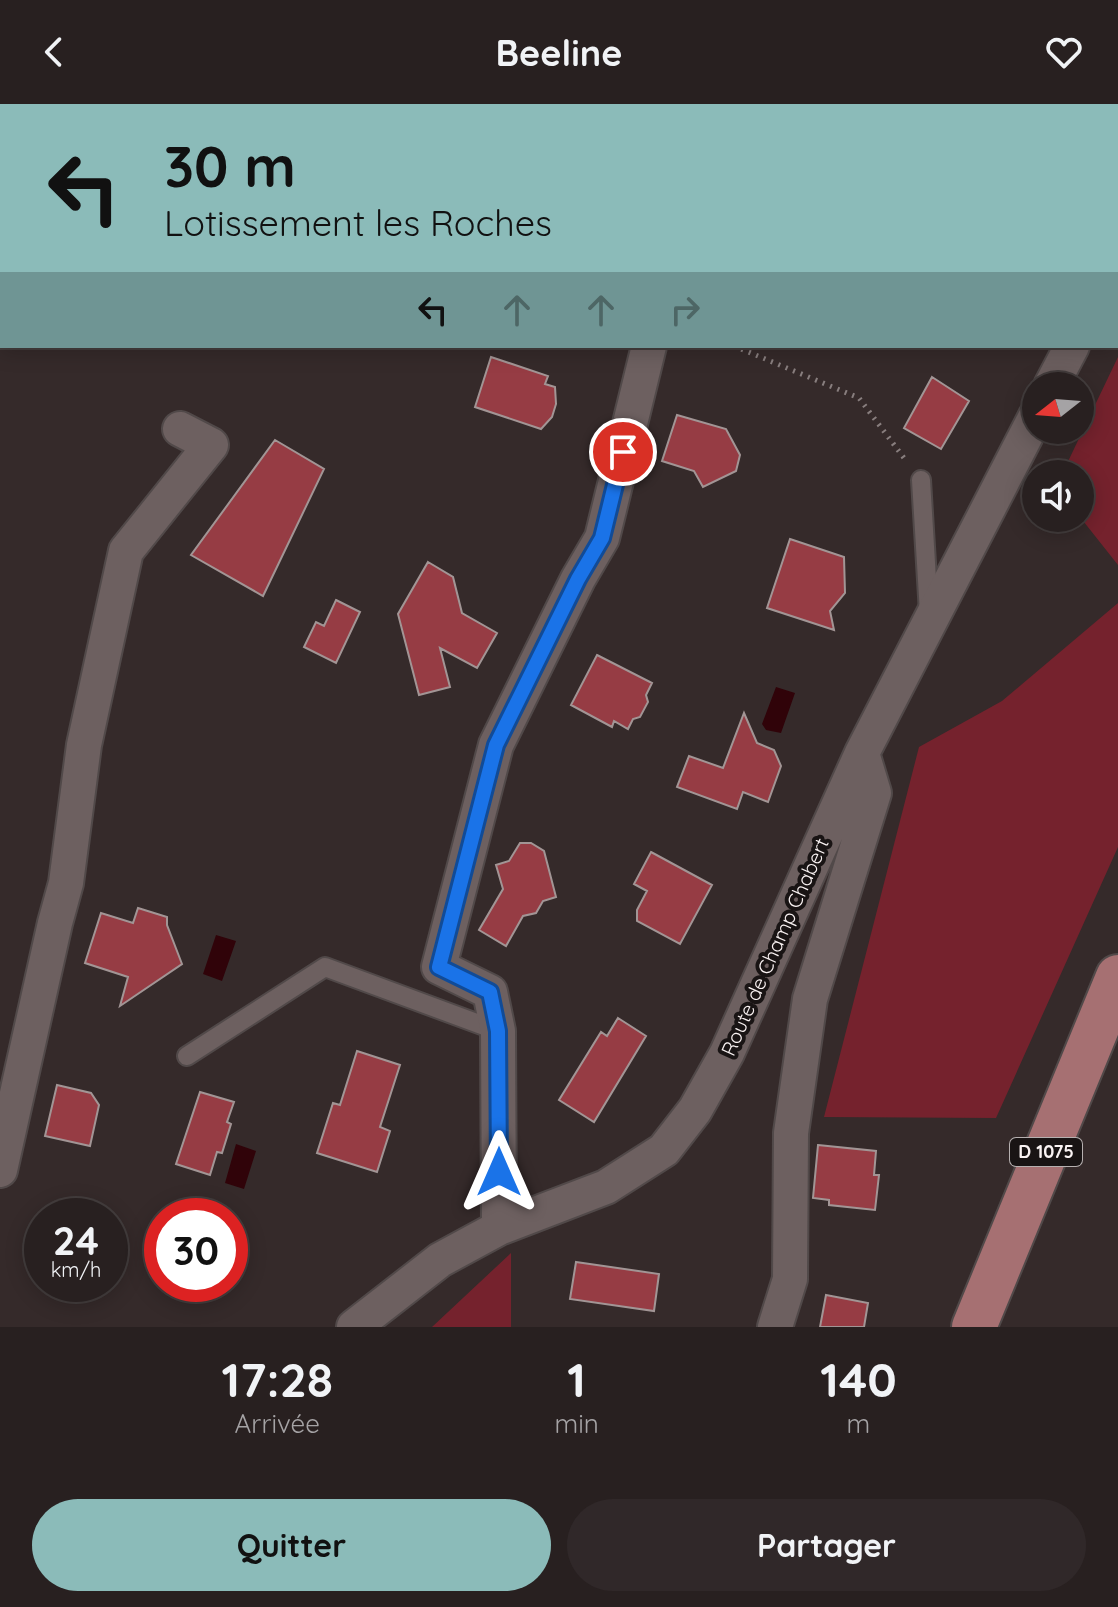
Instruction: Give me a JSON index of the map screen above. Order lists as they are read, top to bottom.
{
  "streets": {
    "main road": ["D 1075"],
    "street": ["Route de Champ Chabert"]
  },
  "north": "left",
  "page": {
    "header": "Beeline",
    "turn": ["30 m", "Lotissement les Roches"],
    "speed": "24 km/h",
    "limit": "30",
    "eta": [
      "17:28",
      "Arrivée",
      "1",
      "min",
      "140",
      "m"
    ],
    "buttons": ["Quitter", "Partager"]
  }
}
